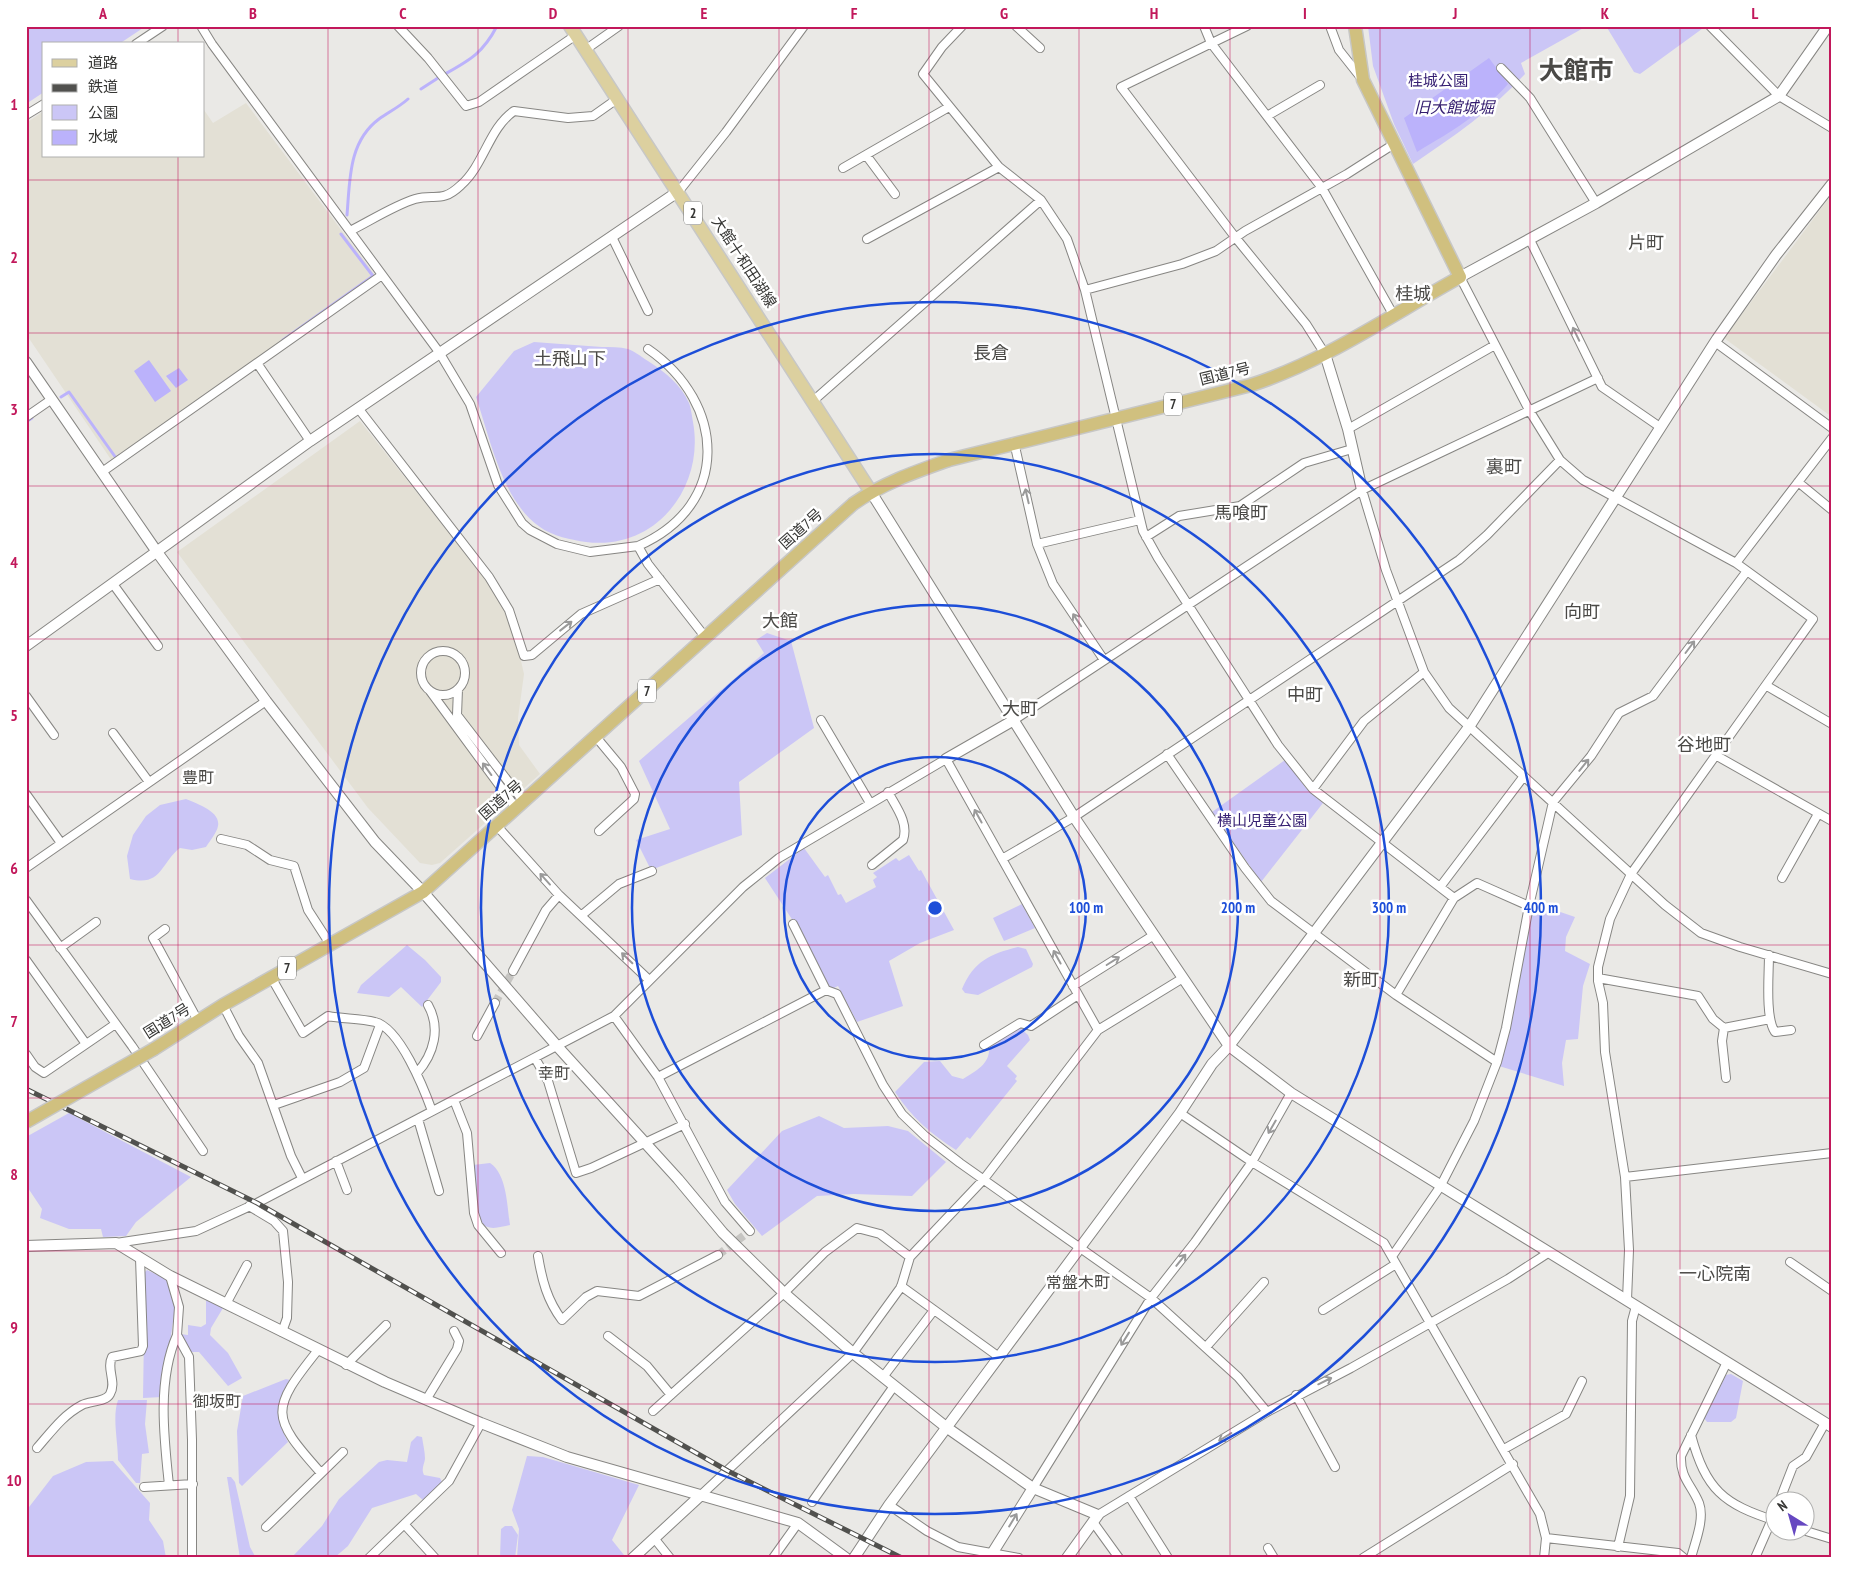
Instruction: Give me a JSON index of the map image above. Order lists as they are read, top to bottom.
{
  "streets": {
    "highway": ["国道7号", "7"],
    "main road": ["2", "大館十和田湖線"]
  },
  "crossings": [
    ["大館十和田湖線", "国道7号"]
  ],
  "districts": [
    "大館市",
    "片町",
    "桂城",
    "長倉",
    "土飛山下",
    "裏町",
    "馬喰町",
    "向町",
    "大館",
    "中町",
    "大町",
    "谷地町",
    "豊町",
    "新町",
    "幸町",
    "一心院南",
    "常盤木町",
    "御坂町"
  ],
  "water": ["旧大館城堀"],
  "parks": ["桂城公園", "横山児童公園"],
  "legend": [
    "道路",
    "鉄道",
    "公園",
    "水域"
  ],
  "north": "top left",
  "grid": {
    "columns": [
      "A",
      "B",
      "C",
      "D",
      "E",
      "F",
      "G",
      "H",
      "I",
      "J",
      "K",
      "L"
    ],
    "rows": [
      "1",
      "2",
      "3",
      "4",
      "5",
      "6",
      "7",
      "8",
      "9",
      "10"
    ]
  },
  "rings": [
    "100 m",
    "200 m",
    "300 m",
    "400 m"
  ]
}
